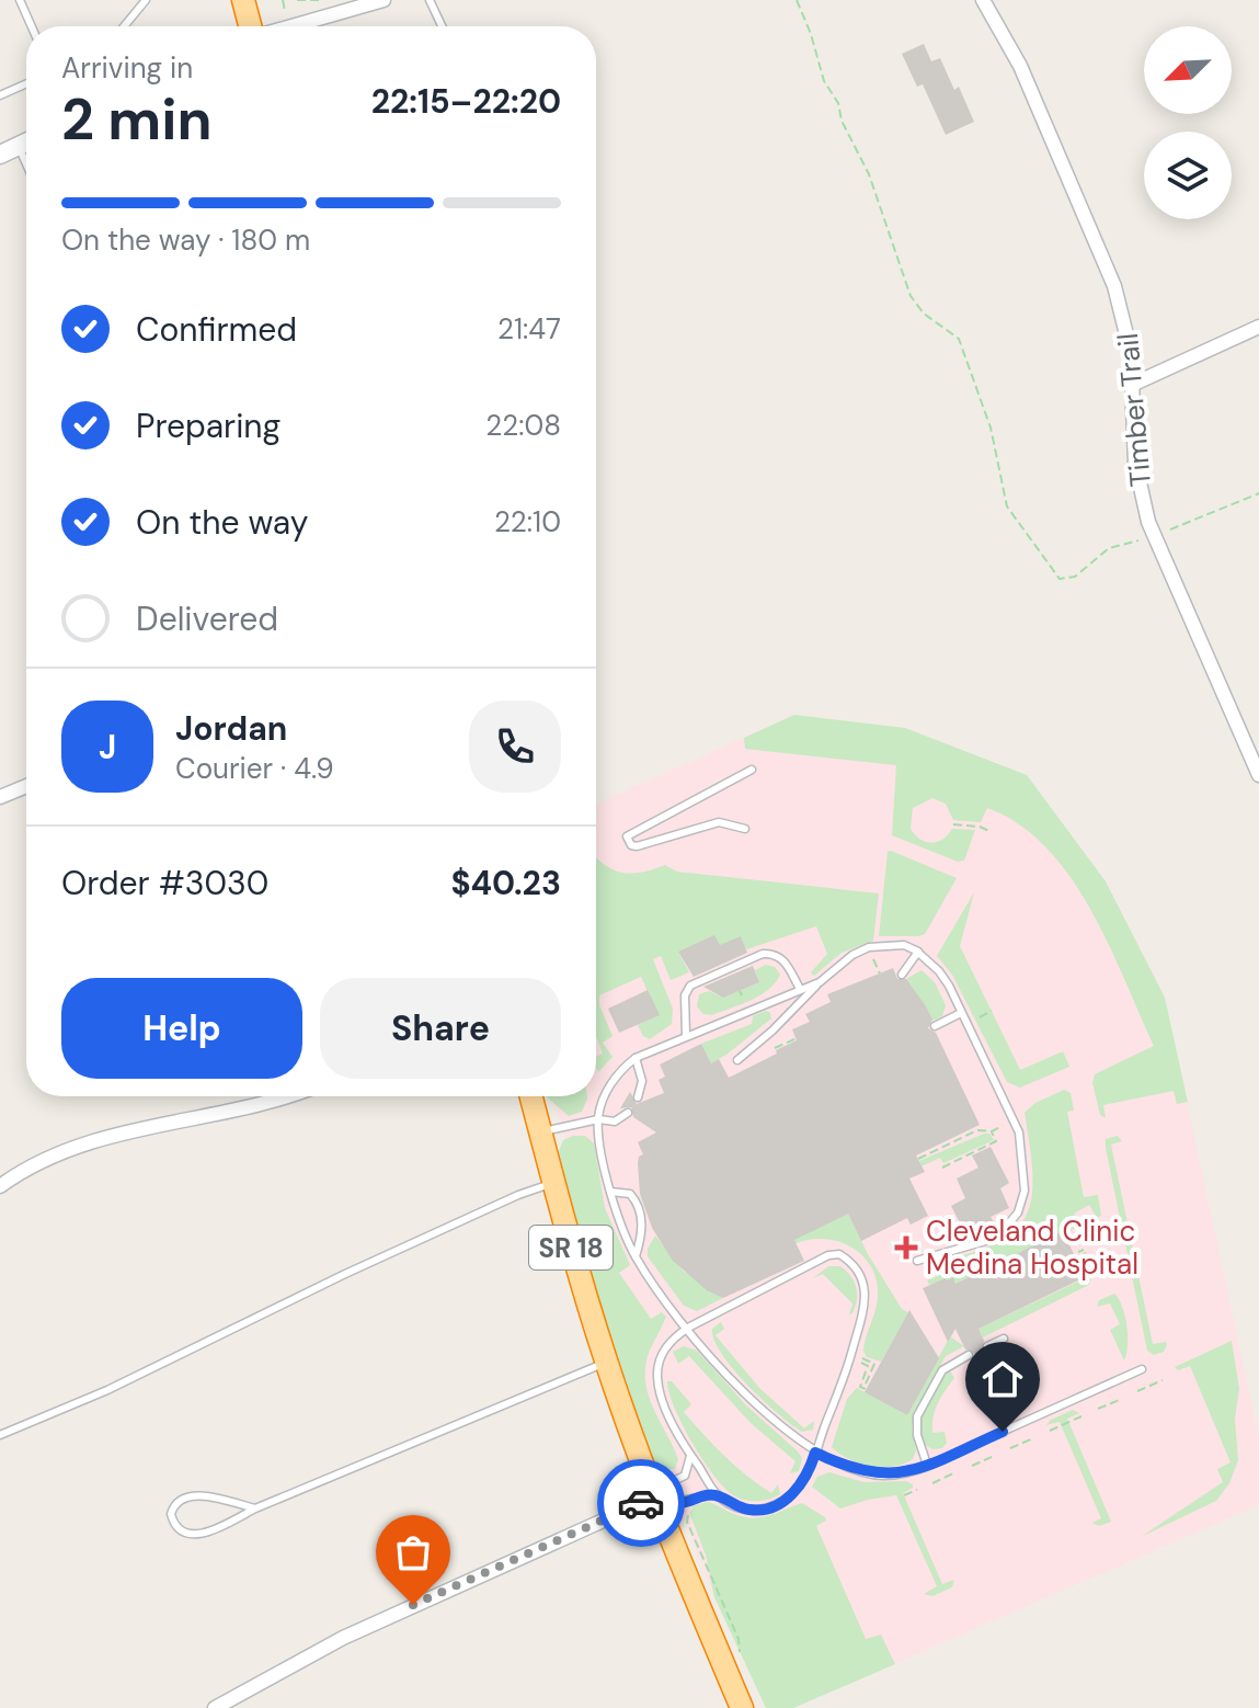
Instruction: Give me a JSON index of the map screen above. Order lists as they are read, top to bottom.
{
  "streets": {
    "highway": ["SR 18"],
    "street": ["Timber Trail"]
  },
  "places": {
    "health": ["Cleveland Clinic Medina Hospital"]
  },
  "north": "bottom left",
  "page": {
    "heading": ["2 min", "Arriving in", "22:15–22:20"],
    "panel": [
      "Jordan",
      "Courier · 4.9",
      "Order #3030",
      "$40.23"
    ],
    "bar": "On the way · 180 m",
    "list": [
      ["Confirmed", "21:47"],
      ["Preparing", "22:08"],
      ["On the way", "22:10"],
      "Delivered"
    ],
    "round": "J",
    "buttons": ["Help", "Share"]
  }
}
